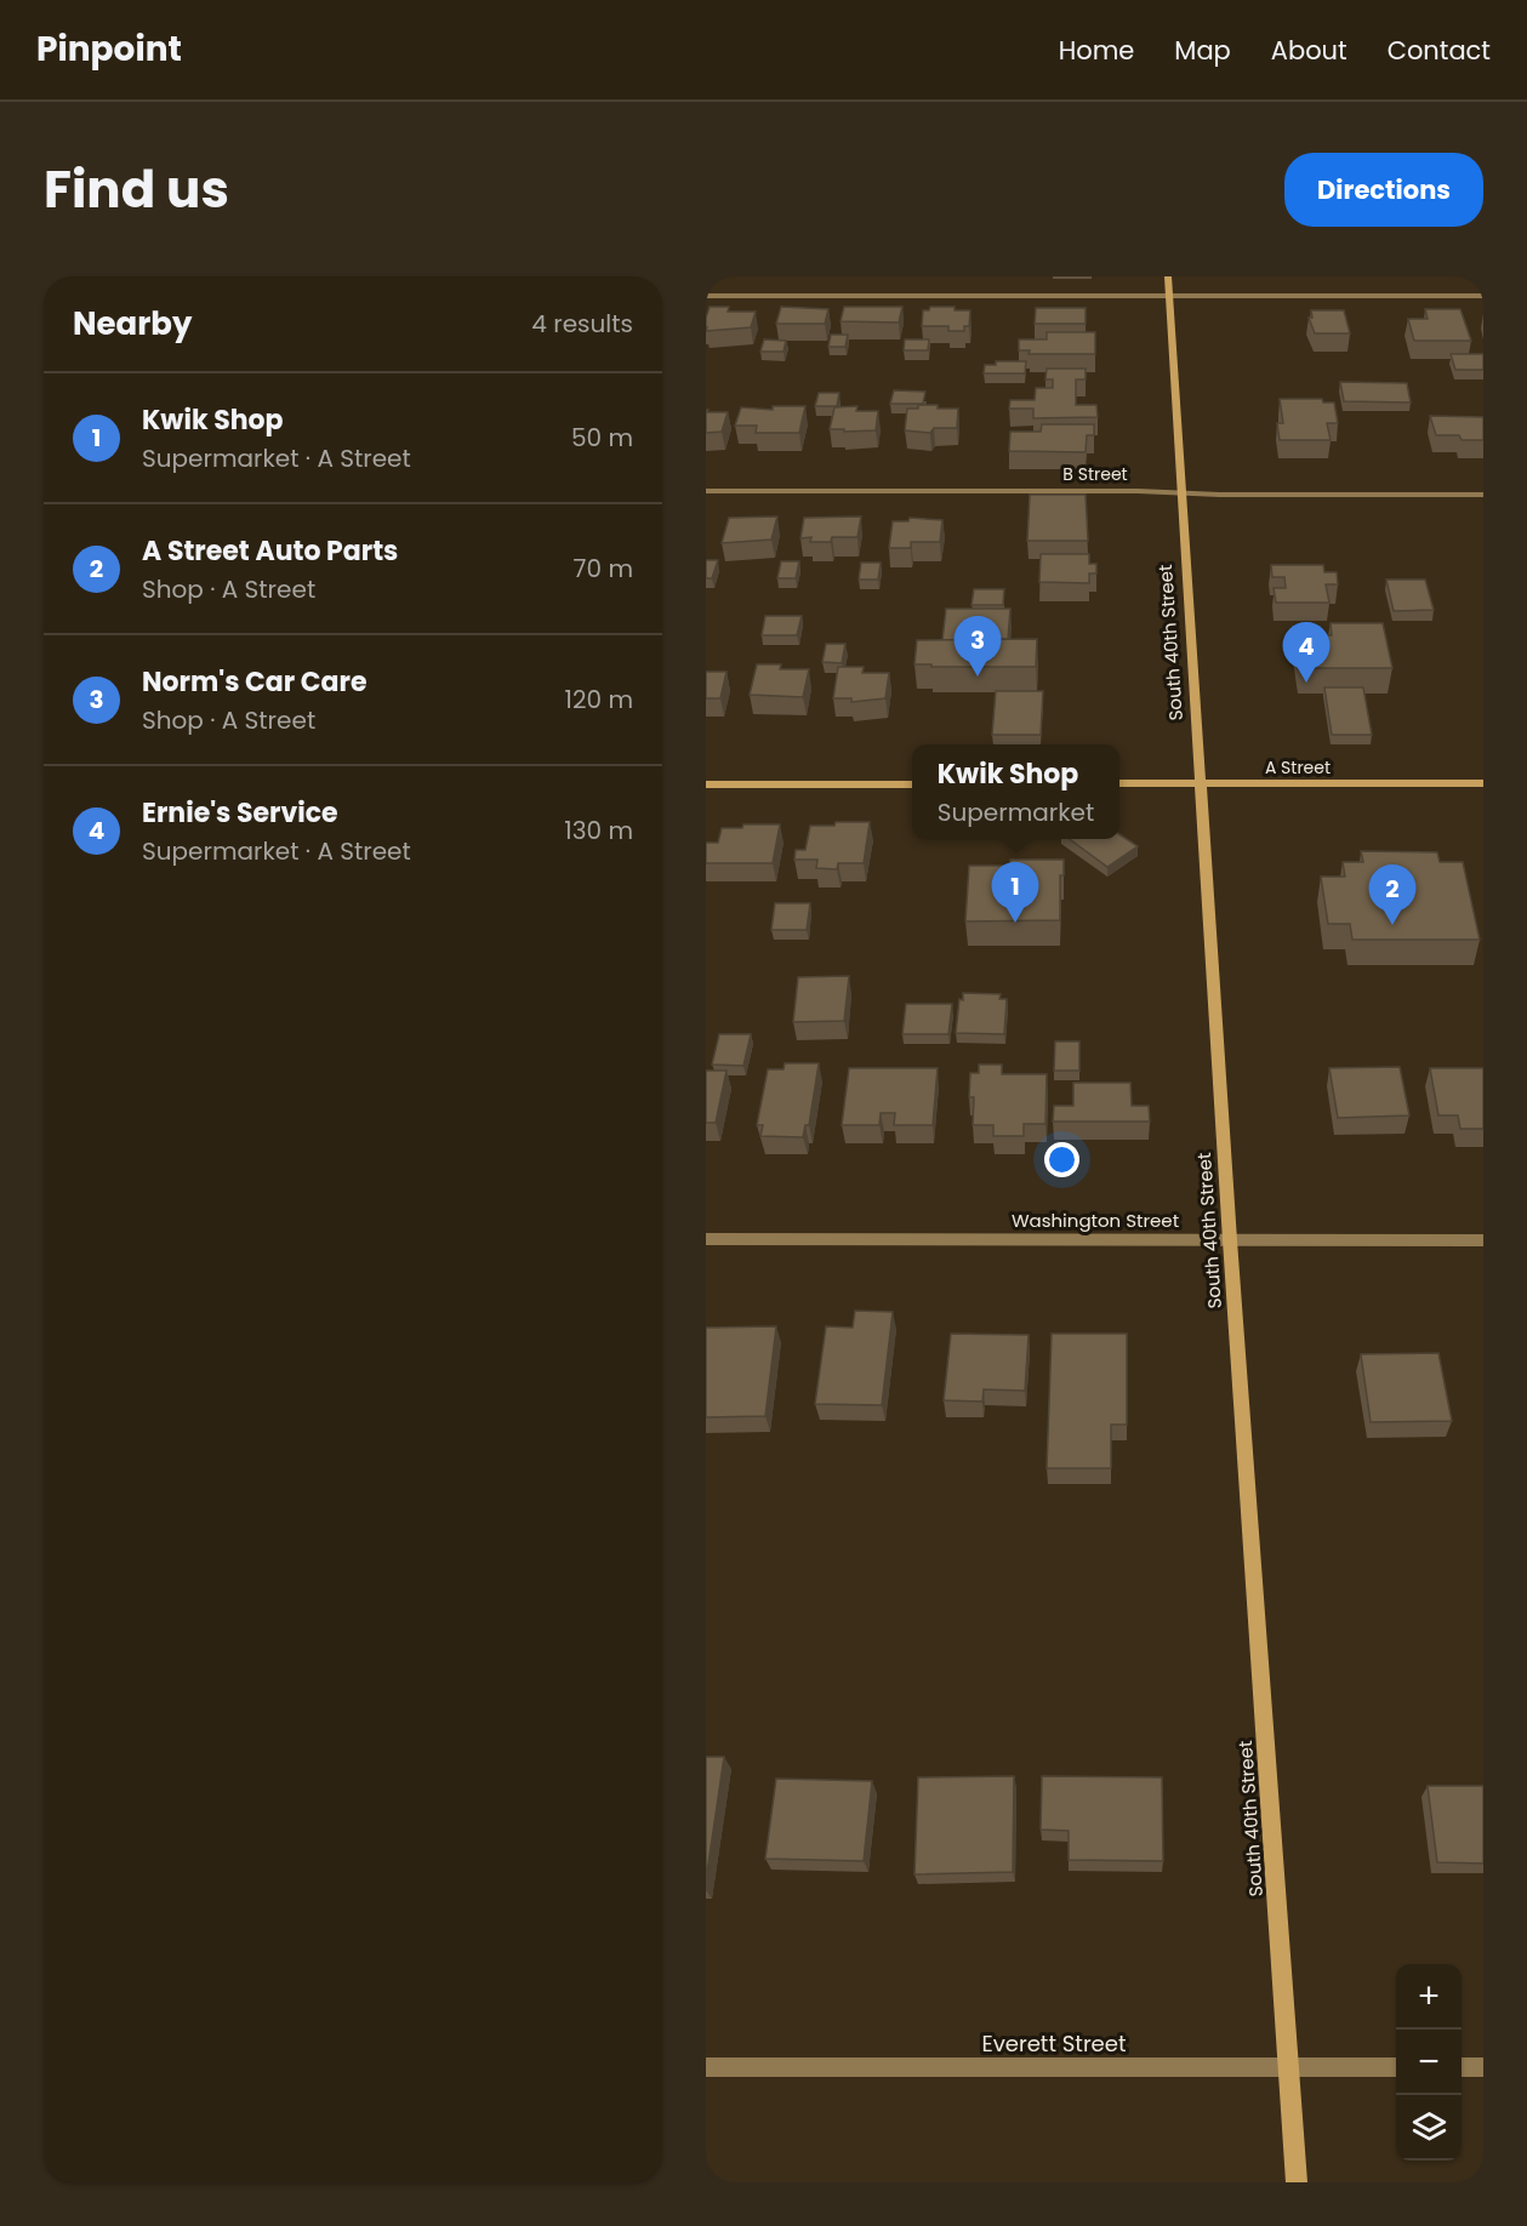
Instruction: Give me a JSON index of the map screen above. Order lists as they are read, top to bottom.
{
  "streets": {
    "main road": ["South 40th Street", "A Street"],
    "street": ["B Street", "Washington Street", "Everett Street"]
  },
  "crossings": [
    ["B Street", "South 40th Street"],
    ["South 40th Street", "A Street"],
    ["South 40th Street", "Washington Street"],
    ["South 40th Street", "Everett Street"]
  ],
  "page": {
    "header": "Pinpoint",
    "nav": [
      "Home",
      "Map",
      "About",
      "Contact"
    ],
    "title": "Find us",
    "buttons": "Directions",
    "heading": ["Nearby", "4 results"],
    "list": [
      {
        "mark": "1",
        "name": "Kwik Shop",
        "note": "Supermarket · A Street",
        "value": "50 m"
      },
      {
        "mark": "2",
        "name": "A Street Auto Parts",
        "note": "Shop · A Street",
        "value": "70 m"
      },
      {
        "mark": "3",
        "name": "Norm's Car Care",
        "note": "Shop · A Street",
        "value": "120 m"
      },
      {
        "mark": "4",
        "name": "Ernie's Service",
        "note": "Supermarket · A Street",
        "value": "130 m"
      }
    ],
    "pins": [
      "3",
      "4",
      "1",
      "2"
    ],
    "popup": ["Kwik Shop", "Supermarket"],
    "map_buttons": ["+", "−"]
  }
}
